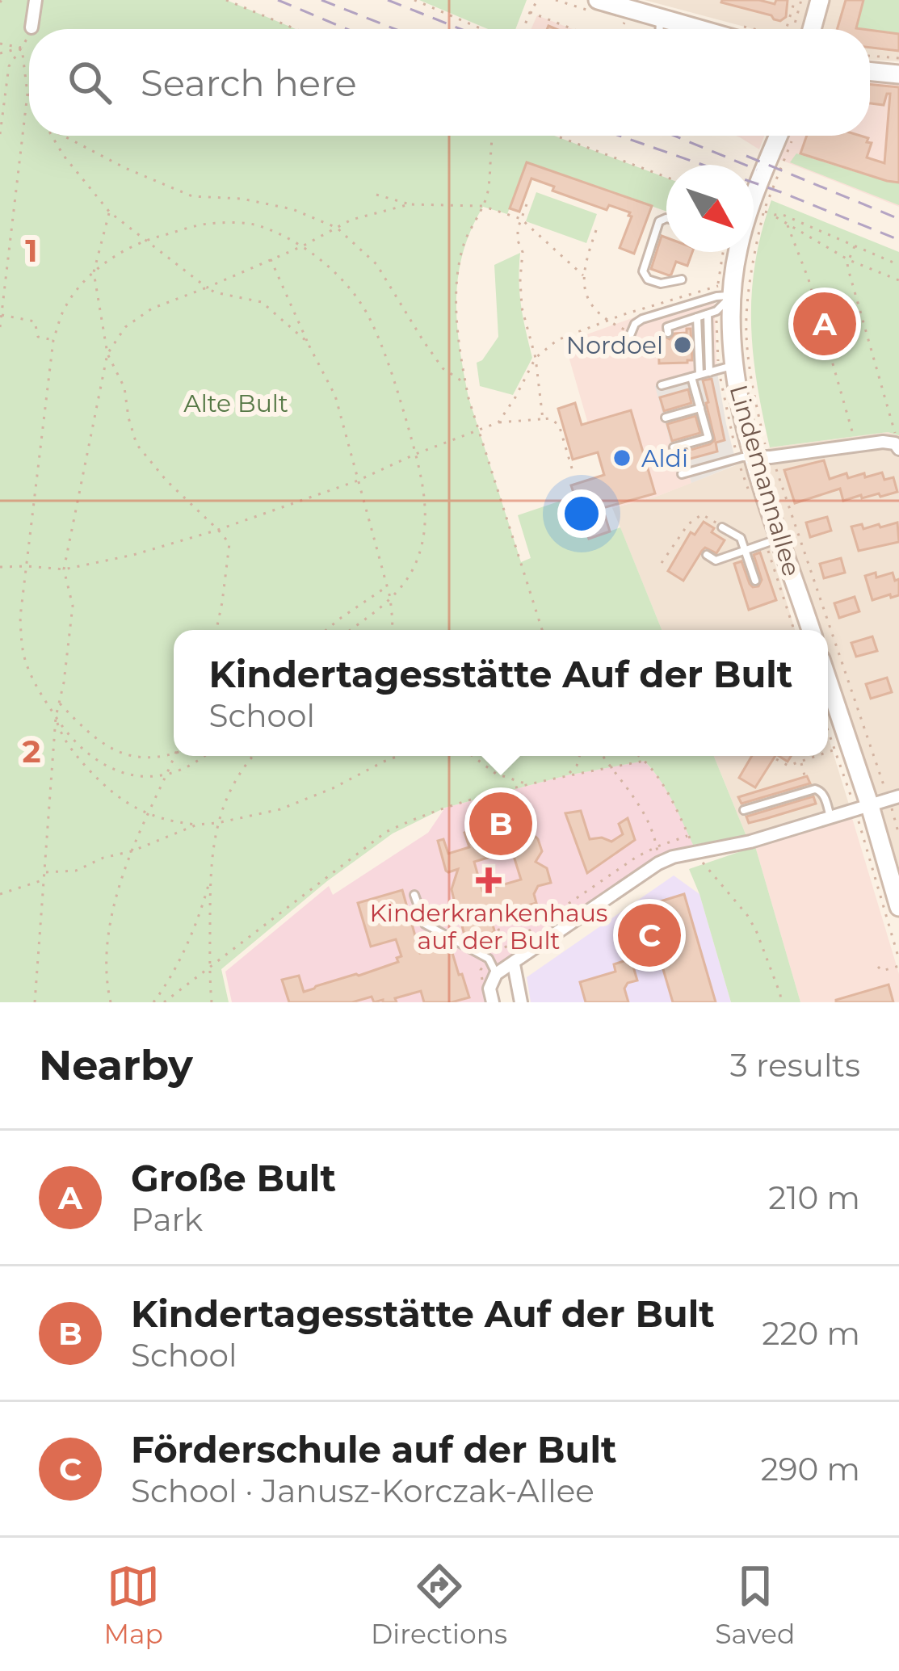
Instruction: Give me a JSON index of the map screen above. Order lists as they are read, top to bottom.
{
  "streets": {
    "street": ["Lindemannallee"]
  },
  "parks": ["Alte Bult"],
  "places": {
    "other": ["Nordoel", "Aldi"],
    "health": ["Kinderkrankenhaus auf der Bult"]
  },
  "north": "bottom right",
  "page": {
    "search": "Search here",
    "pins": ["A", "B", "C"],
    "popup": ["Kindertagesstätte Auf der Bult", "School"],
    "heading": ["Nearby", "3 results"],
    "list": [
      {
        "mark": "A",
        "name": "Große Bult",
        "note": "Park",
        "value": "210 m"
      },
      {
        "mark": "B",
        "name": "Kindertagesstätte Auf der Bult",
        "note": "School",
        "value": "220 m"
      },
      {
        "mark": "C",
        "name": "Förderschule auf der Bult",
        "note": "School · Janusz-Korczak-Allee",
        "value": "290 m"
      }
    ],
    "nav": ["Map", "Directions", "Saved"]
  },
  "grid": {
    "rows": ["1", "2"]
  }
}
